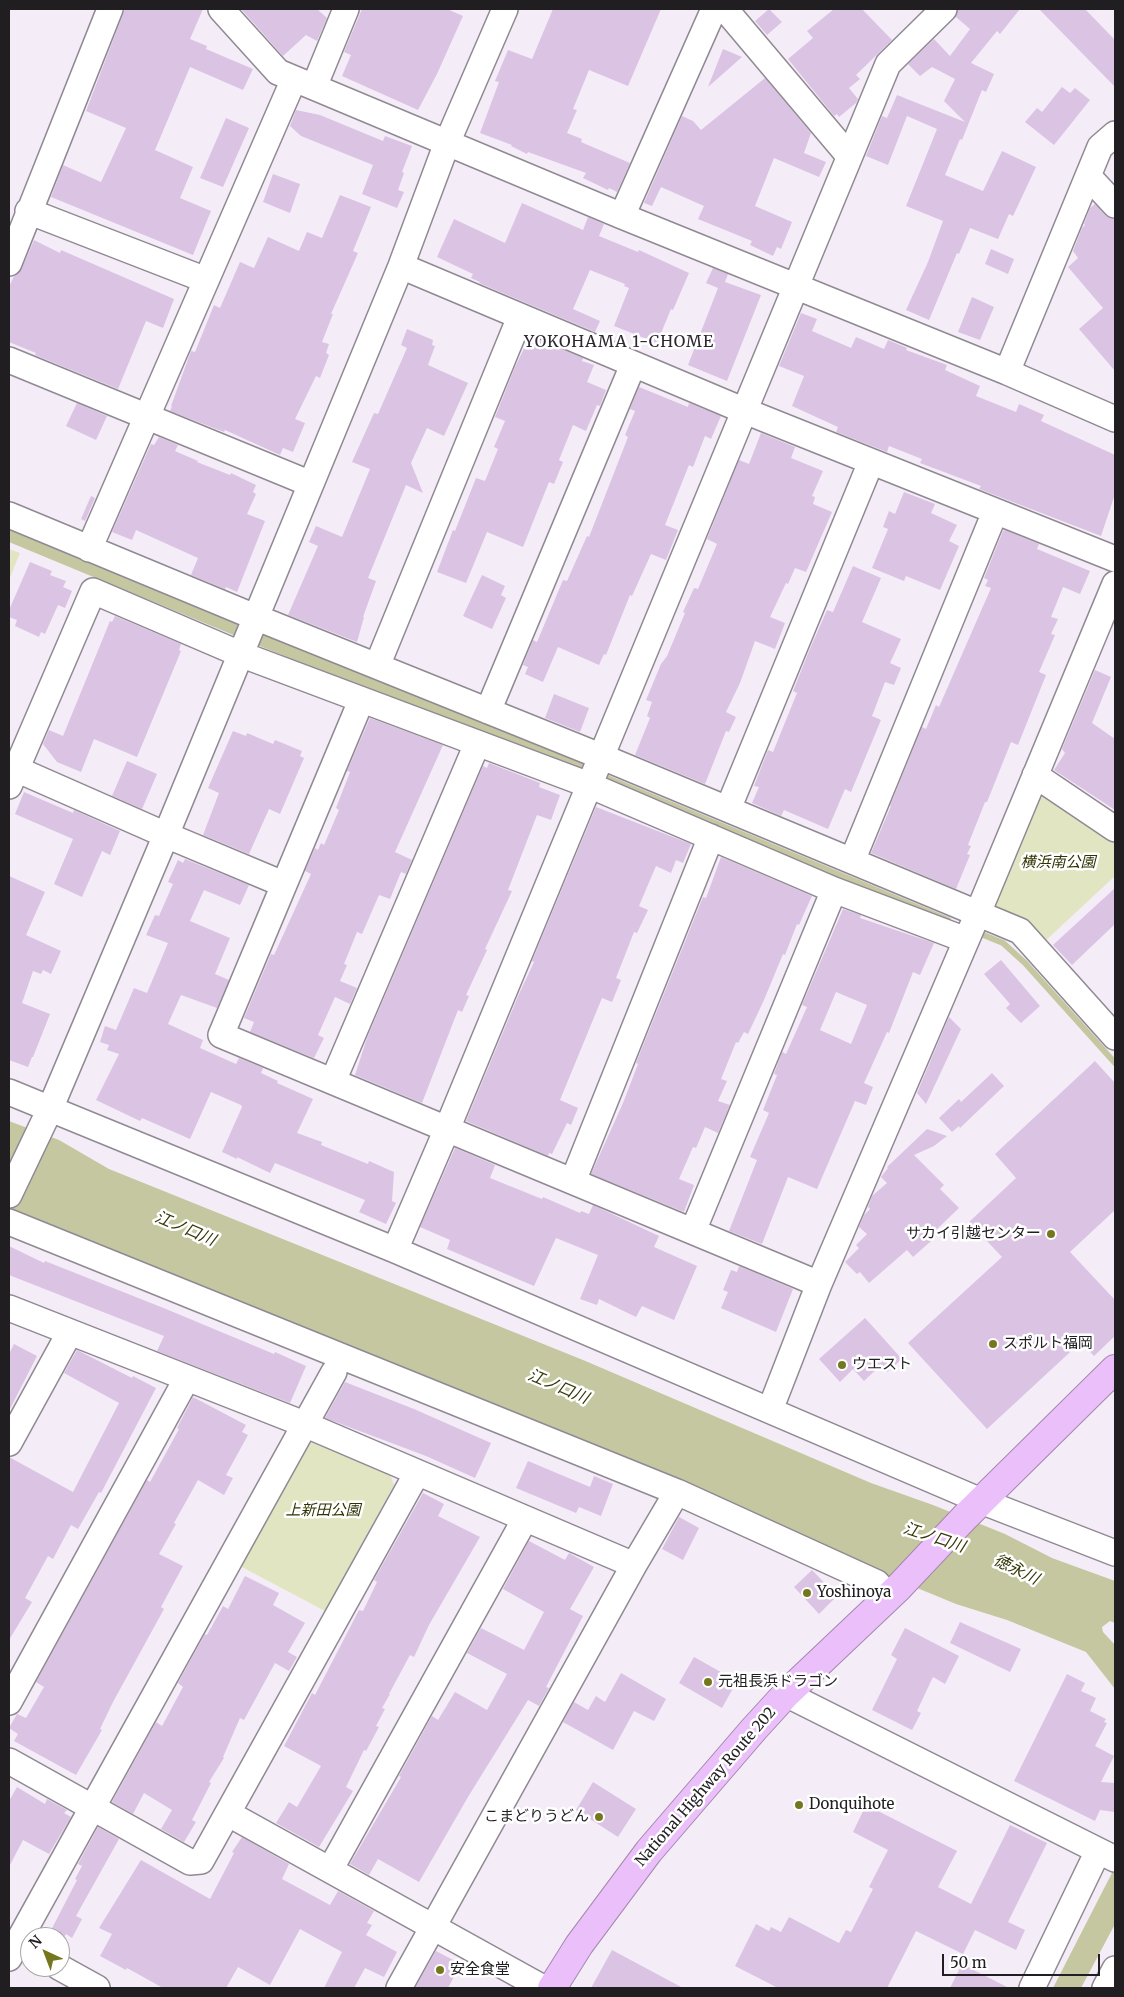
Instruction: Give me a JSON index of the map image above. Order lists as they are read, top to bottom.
{
  "streets": {
    "highway": ["National Highway Route 202"]
  },
  "districts": ["YOKOHAMA 1-CHOME"],
  "water": ["江ノ口川", "徳永川"],
  "parks": ["横浜南公園", "上新田公園"],
  "places": [
    "サカイ引越センター",
    "スポルト福岡",
    "ウエスト",
    "Yoshinoya",
    "元祖長浜ドラゴン",
    "Donquihote",
    "こまどりうどん",
    "安全食堂"
  ],
  "scale_bar": "50 m",
  "north": "top left"
}
